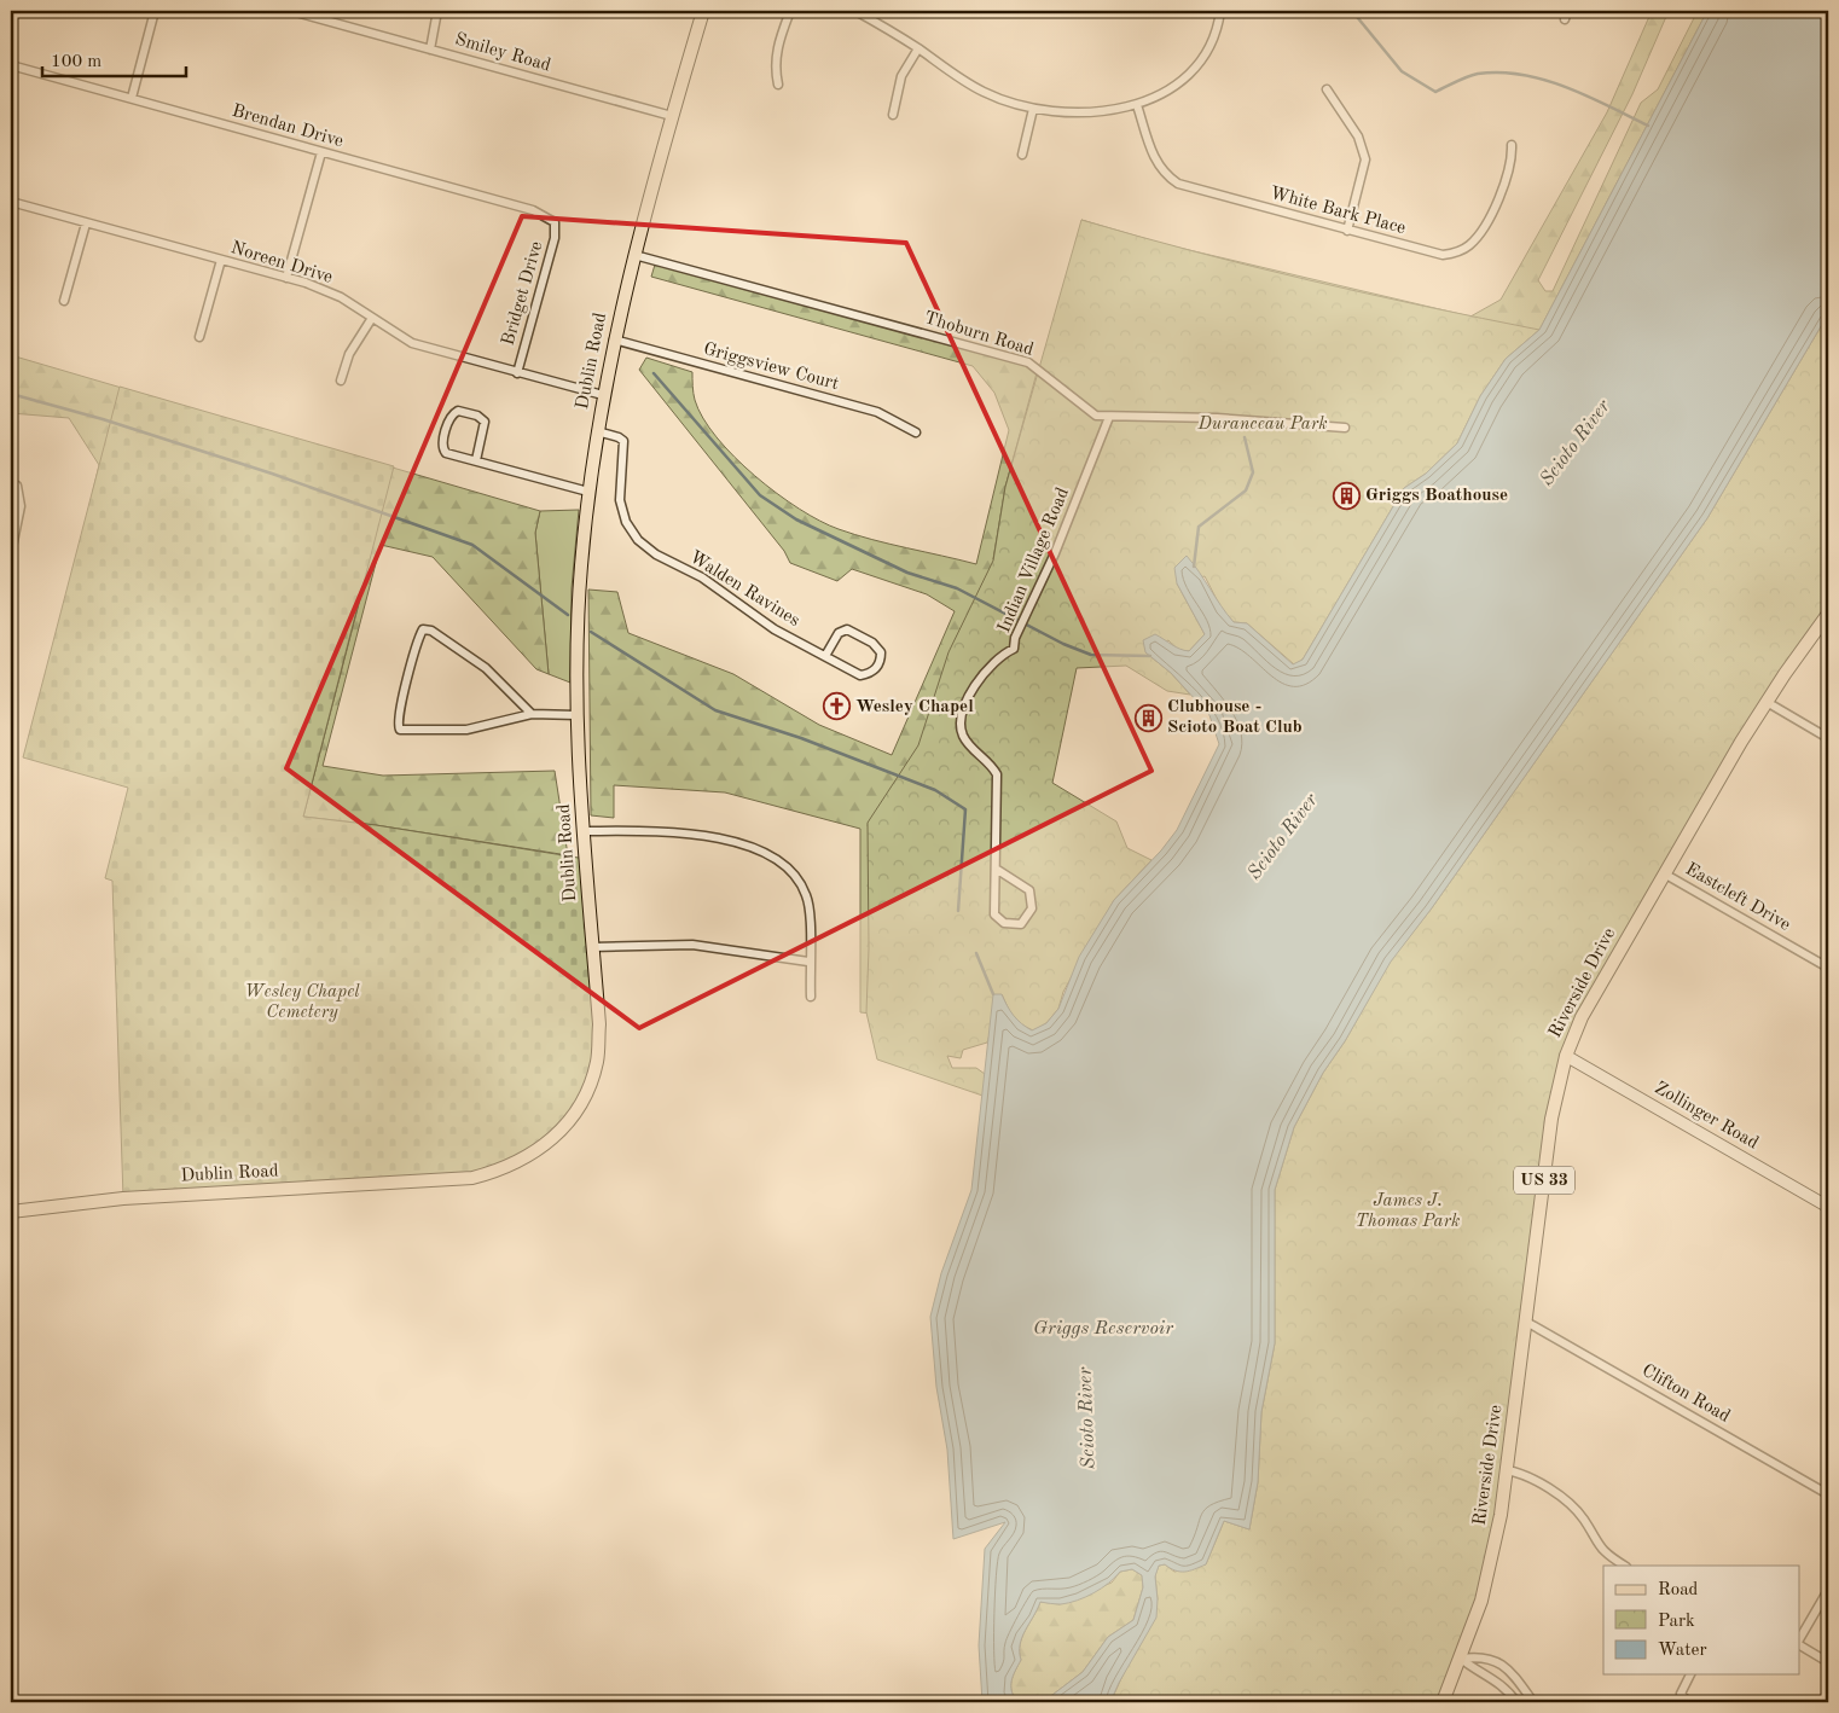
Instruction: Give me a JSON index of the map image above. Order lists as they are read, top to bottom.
{
  "streets": {
    "main road": [
      "Dublin Road",
      "Riverside Drive",
      "Zollinger Road",
      "US 33"
    ],
    "street": [
      "Smiley Road",
      "Brendan Drive",
      "White Bark Place",
      "Noreen Drive",
      "Bridget Drive",
      "Thoburn Road",
      "Griggsview Court",
      "Indian Village Road",
      "Walden Ravines",
      "Eastcleft Drive",
      "Clifton Road"
    ]
  },
  "crossings": [
    ["Smiley Road", "Dublin Road"],
    ["Brendan Drive", "Bridget Drive"],
    ["Noreen Drive", "Bridget Drive"],
    ["Noreen Drive", "Dublin Road"],
    ["Thoburn Road", "Dublin Road"],
    ["Thoburn Road", "Indian Village Road"],
    ["Dublin Road", "Griggsview Court"],
    ["Dublin Road", "Walden Ravines"],
    ["Eastcleft Drive", "Riverside Drive"],
    ["Riverside Drive", "Zollinger Road"],
    ["Riverside Drive", "Clifton Road"]
  ],
  "water": ["Scioto River", "Griggs Reservoir"],
  "parks": ["Duranceau Park", "Wesley Chapel Cemetery", "James J. Thomas Park"],
  "places": {
    "building": ["Griggs Boathouse", "Clubhouse - Scioto Boat Club"],
    "church": ["Wesley Chapel"]
  },
  "legend": ["Road", "Park", "Water"],
  "scale_bar": "100 m"
}
